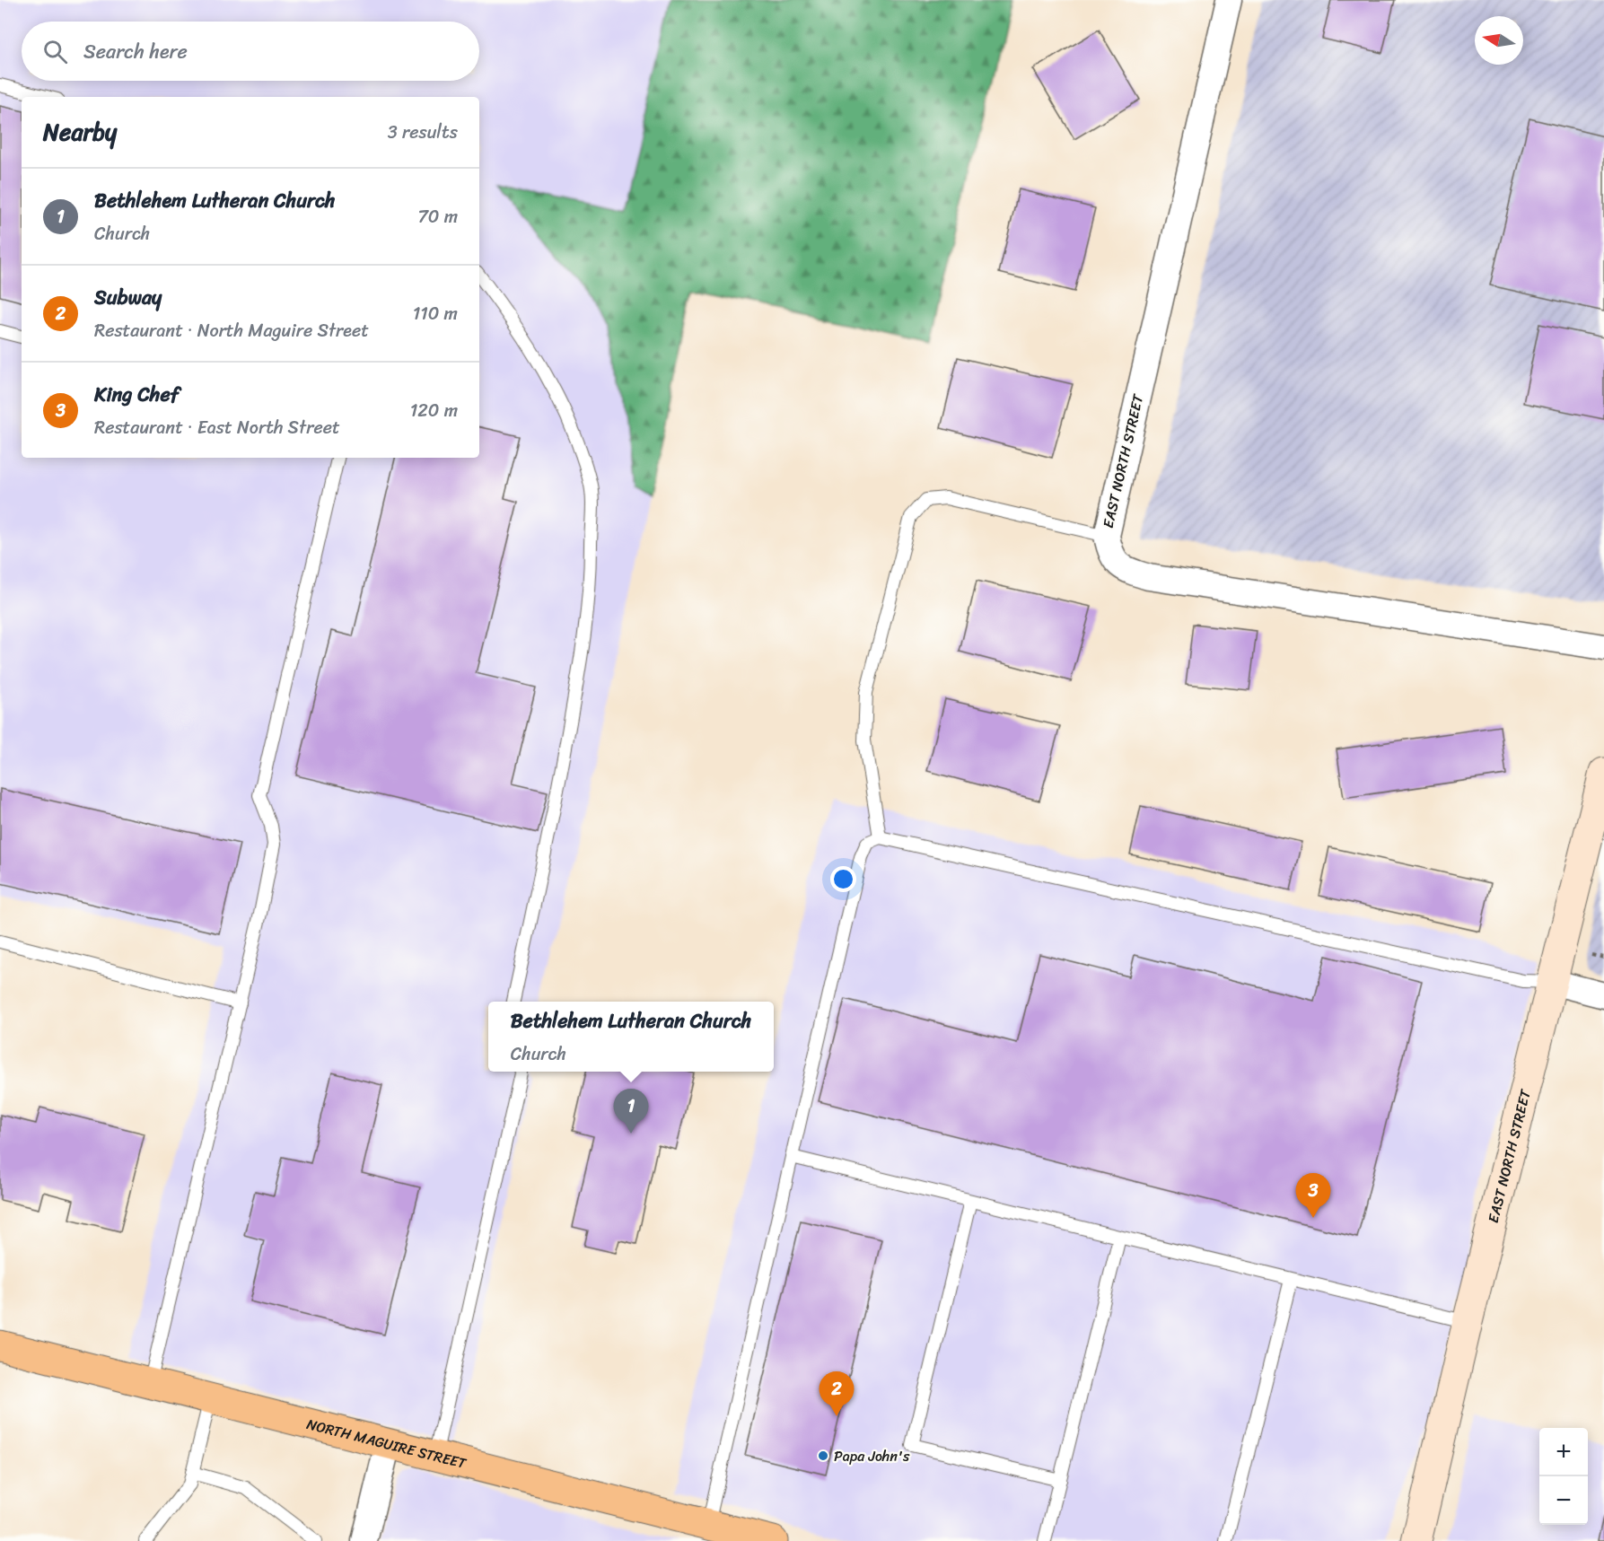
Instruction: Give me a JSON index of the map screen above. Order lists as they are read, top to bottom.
{
  "streets": {
    "main road": ["NORTH MAGUIRE STREET"],
    "street": ["EAST NORTH STREET"]
  },
  "places": ["Papa John's"],
  "north": "left",
  "page": {
    "search": "Search here",
    "heading": ["Nearby", "3 results"],
    "list": [
      {
        "mark": "1",
        "name": "Bethlehem Lutheran Church",
        "note": "Church",
        "value": "70 m"
      },
      {
        "mark": "2",
        "name": "Subway",
        "note": "Restaurant · North Maguire Street",
        "value": "110 m"
      },
      {
        "mark": "3",
        "name": "King Chef",
        "note": "Restaurant · East North Street",
        "value": "120 m"
      }
    ],
    "popup": ["Bethlehem Lutheran Church", "Church"],
    "pins": ["1", "3", "2"],
    "map_buttons": ["+", "−"]
  }
}
